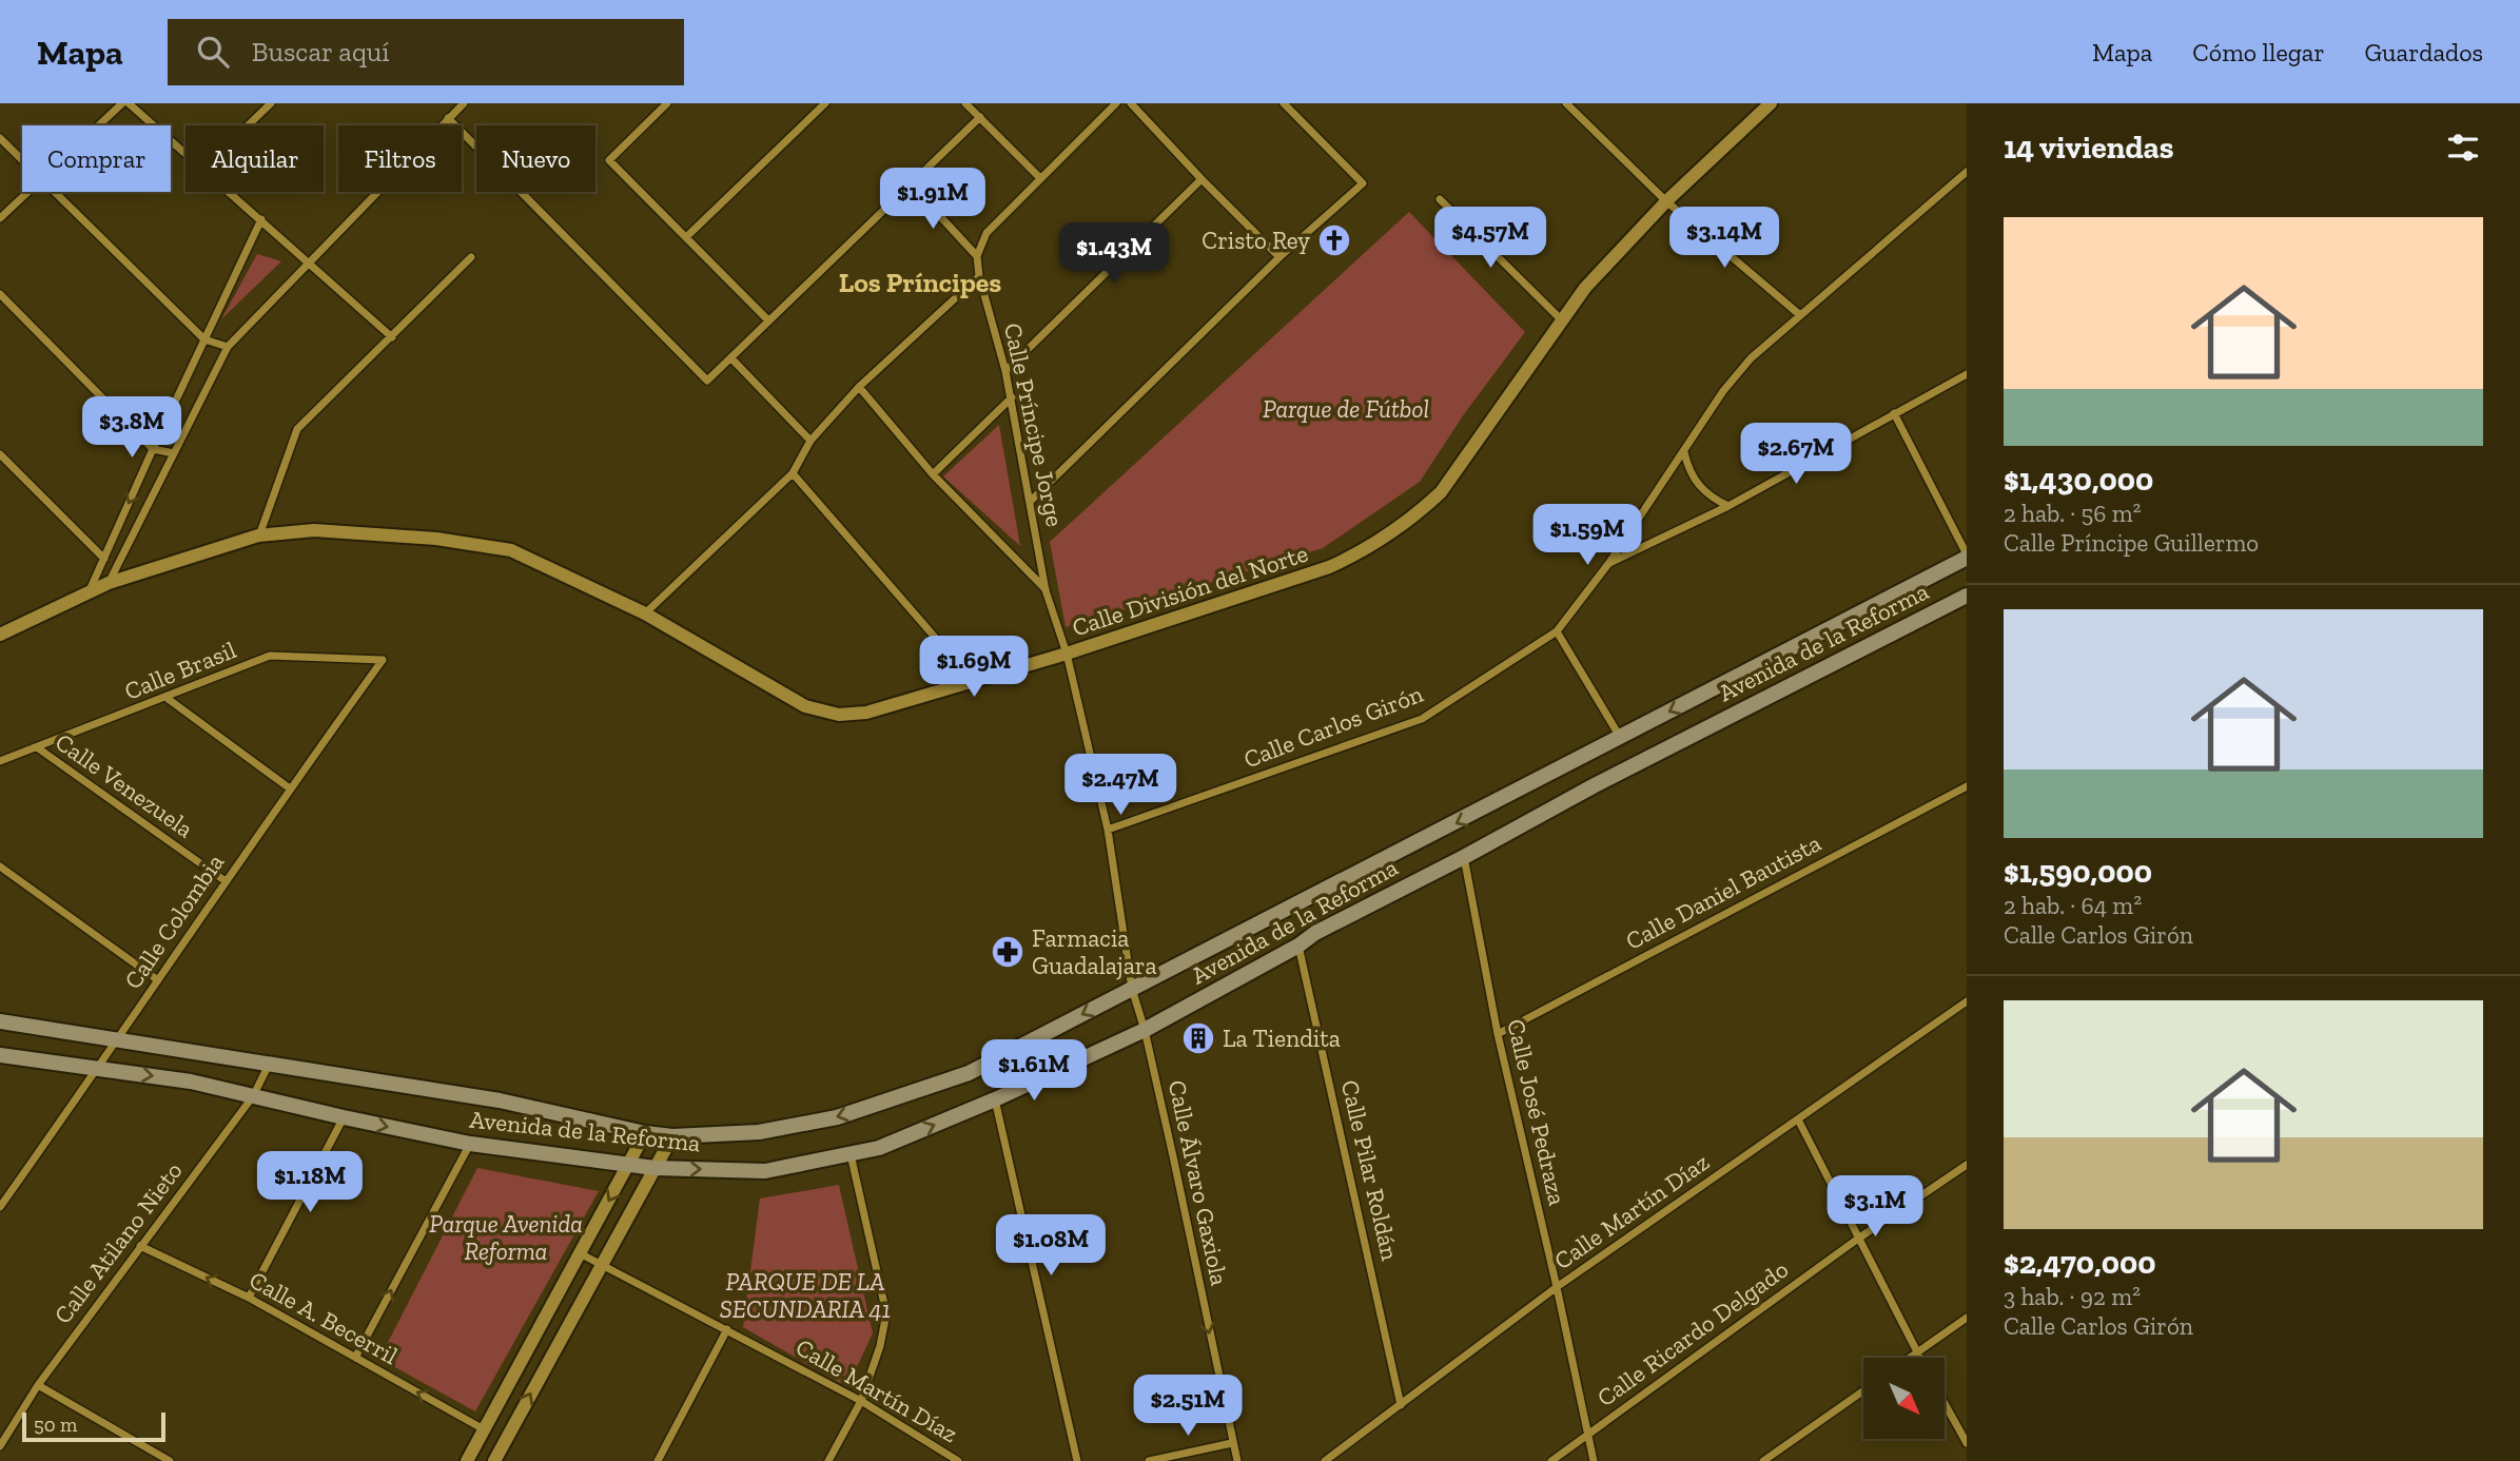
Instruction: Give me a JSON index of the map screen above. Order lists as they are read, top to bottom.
{
  "streets": {
    "main road": ["Avenida de la Reforma"],
    "street": [
      "Calle Príncipe Jorge",
      "Calle División del Norte",
      "Calle Brasil",
      "Calle Carlos Girón",
      "Calle Venezuela",
      "Calle Daniel Bautista",
      "Calle Colombia",
      "Calle José Pedraza",
      "Calle Pilar Roldán",
      "Calle Álvaro Gaxiola",
      "Calle Martín Díaz",
      "Calle Atilano Nieto",
      "Calle A. Becerril",
      "Calle Ricardo Delgado"
    ]
  },
  "crossings": [
    ["Calle Príncipe Jorge", "Calle División del Norte"],
    ["Calle Príncipe Jorge", "Calle Álvaro Gaxiola"],
    ["Calle División del Norte", "Calle Álvaro Gaxiola"],
    ["Avenida de la Reforma", "Calle Colombia"],
    ["Avenida de la Reforma", "Calle José Pedraza"],
    ["Avenida de la Reforma", "Calle Pilar Roldán"],
    ["Avenida de la Reforma", "Calle Álvaro Gaxiola"],
    ["Avenida de la Reforma", "Calle Atilano Nieto"],
    ["Calle Brasil", "Calle Venezuela"],
    ["Calle Brasil", "Calle Colombia"],
    ["Calle Carlos Girón", "Calle Álvaro Gaxiola"],
    ["Calle Venezuela", "Calle Colombia"],
    ["Calle Daniel Bautista", "Calle José Pedraza"],
    ["Calle José Pedraza", "Calle Martín Díaz"],
    ["Calle José Pedraza", "Calle Ricardo Delgado"],
    ["Calle Pilar Roldán", "Calle Martín Díaz"],
    ["Calle Atilano Nieto", "Calle A. Becerril"]
  ],
  "one_way": ["Calle Álvaro Gaxiola", "Calle A. Becerril"],
  "districts": ["Los Príncipes"],
  "parks": ["Parque de Fútbol", "Parque Avenida Reforma", "PARQUE DE LA SECUNDARIA 41"],
  "places": {
    "church": ["Cristo Rey"],
    "pharmacy": ["Farmacia Guadalajara"],
    "building": ["La Tiendita"]
  },
  "scale_bar": "50 m",
  "north": "bottom right",
  "page": {
    "header": "Mapa",
    "search": "Buscar aquí",
    "nav": ["Mapa", "Cómo llegar", "Guardados"],
    "heading": "14 viviendas",
    "chip": [
      "Comprar",
      "Alquilar",
      "Filtros",
      "Nuevo"
    ],
    "price": [
      "$1.91M",
      "$4.57M",
      "$3.14M",
      "$1.43M",
      "$3.8M",
      "$2.67M",
      "$1.59M",
      "$1.69M",
      "$2.47M",
      "$1.61M",
      "$1.18M",
      "$3.1M",
      "$1.08M",
      "$2.51M"
    ],
    "list": [
      {
        "name": "$1,430,000",
        "note": "2 hab. · 56 m² · Calle Príncipe Guillermo"
      },
      {
        "name": "$1,590,000",
        "note": "2 hab. · 64 m² · Calle Carlos Girón"
      },
      {
        "name": "$2,470,000",
        "note": "3 hab. · 92 m² · Calle Carlos Girón"
      }
    ],
    "scale": "50 m"
  }
}
